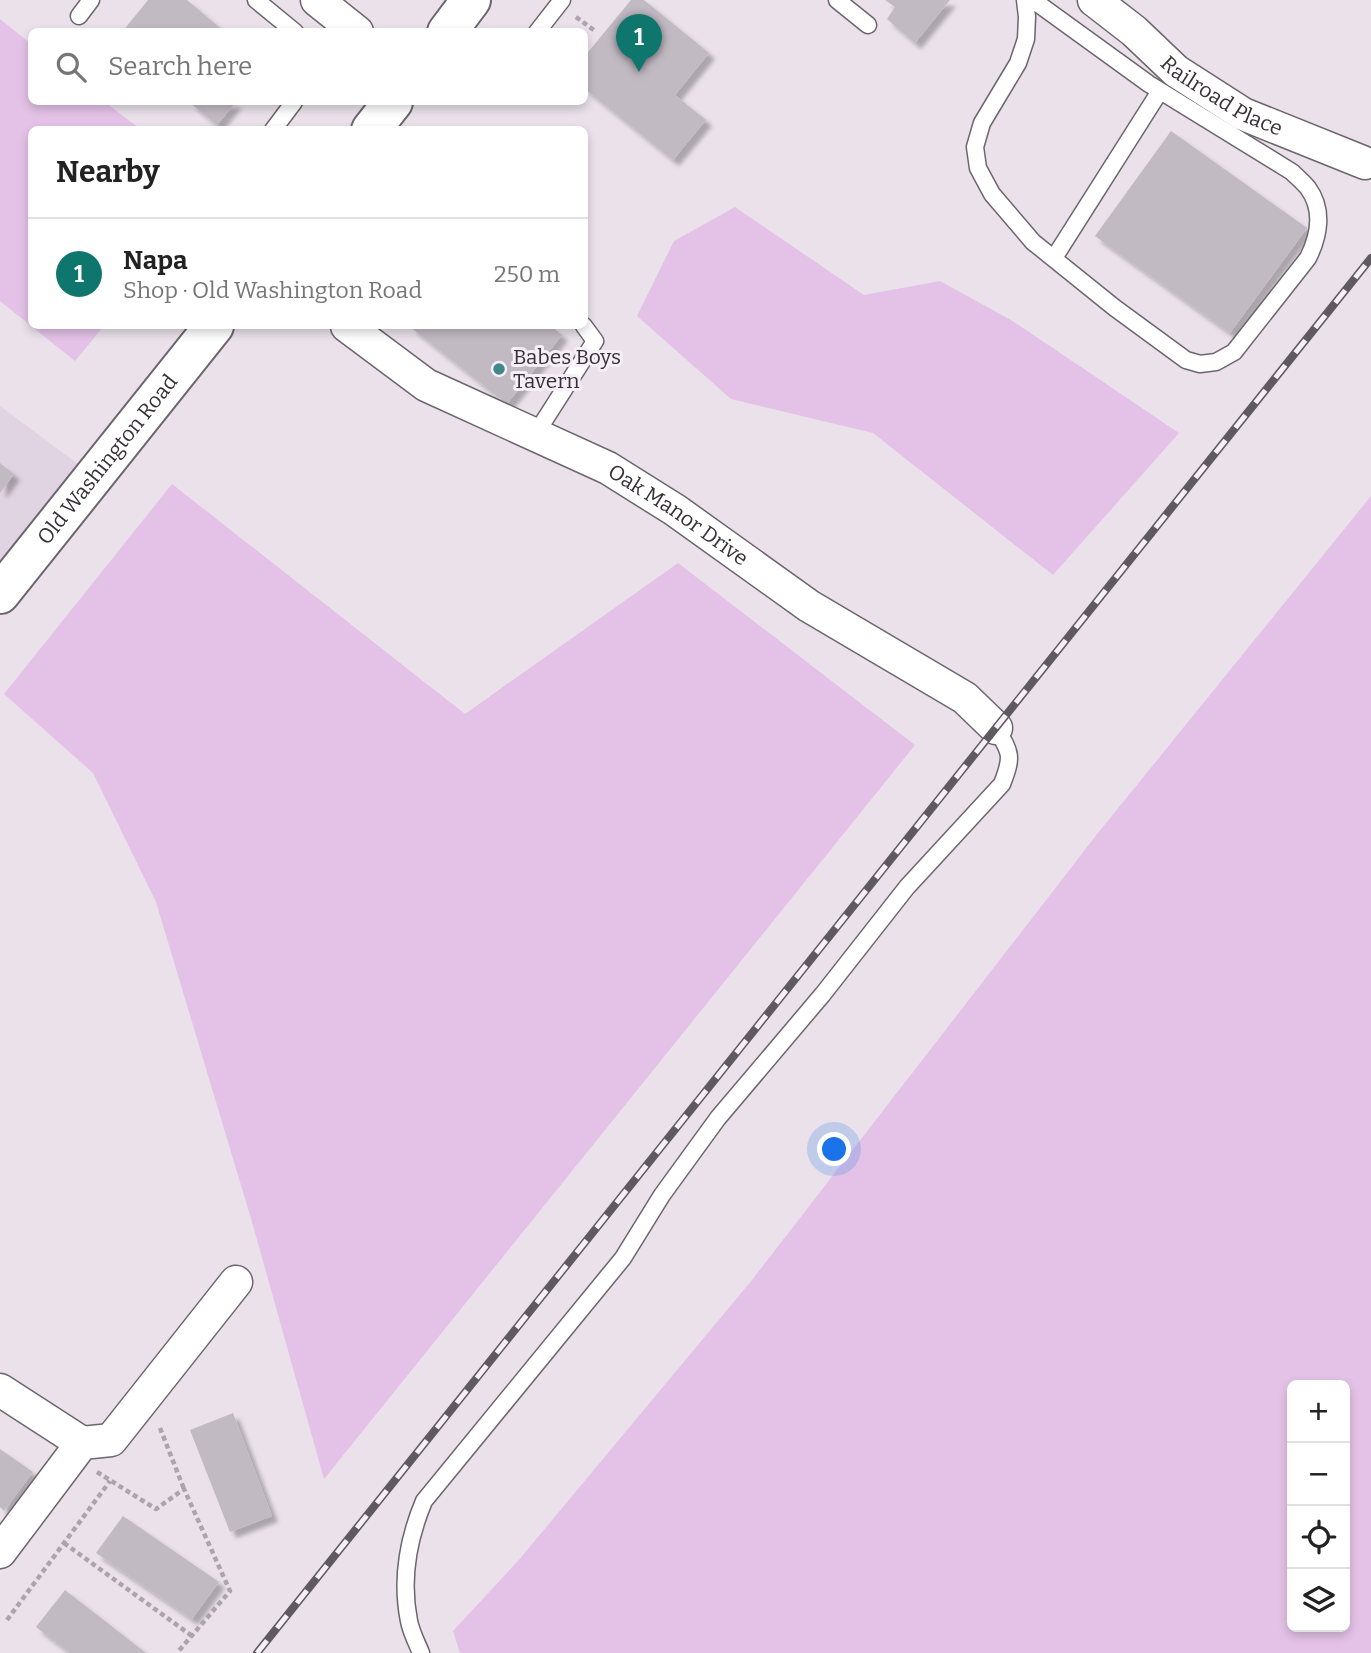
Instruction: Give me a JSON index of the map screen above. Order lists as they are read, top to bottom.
{
  "streets": {
    "main road": ["Old Washington Road"],
    "street": ["Railroad Place", "Oak Manor Drive"]
  },
  "places": ["Babes Boys Tavern"],
  "page": {
    "pins": "1",
    "search": "Search here",
    "heading": "Nearby",
    "list": [
      {
        "mark": "1",
        "name": "Napa",
        "note": "Shop · Old Washington Road",
        "value": "250 m"
      }
    ],
    "map_buttons": ["+", "−"]
  }
}
